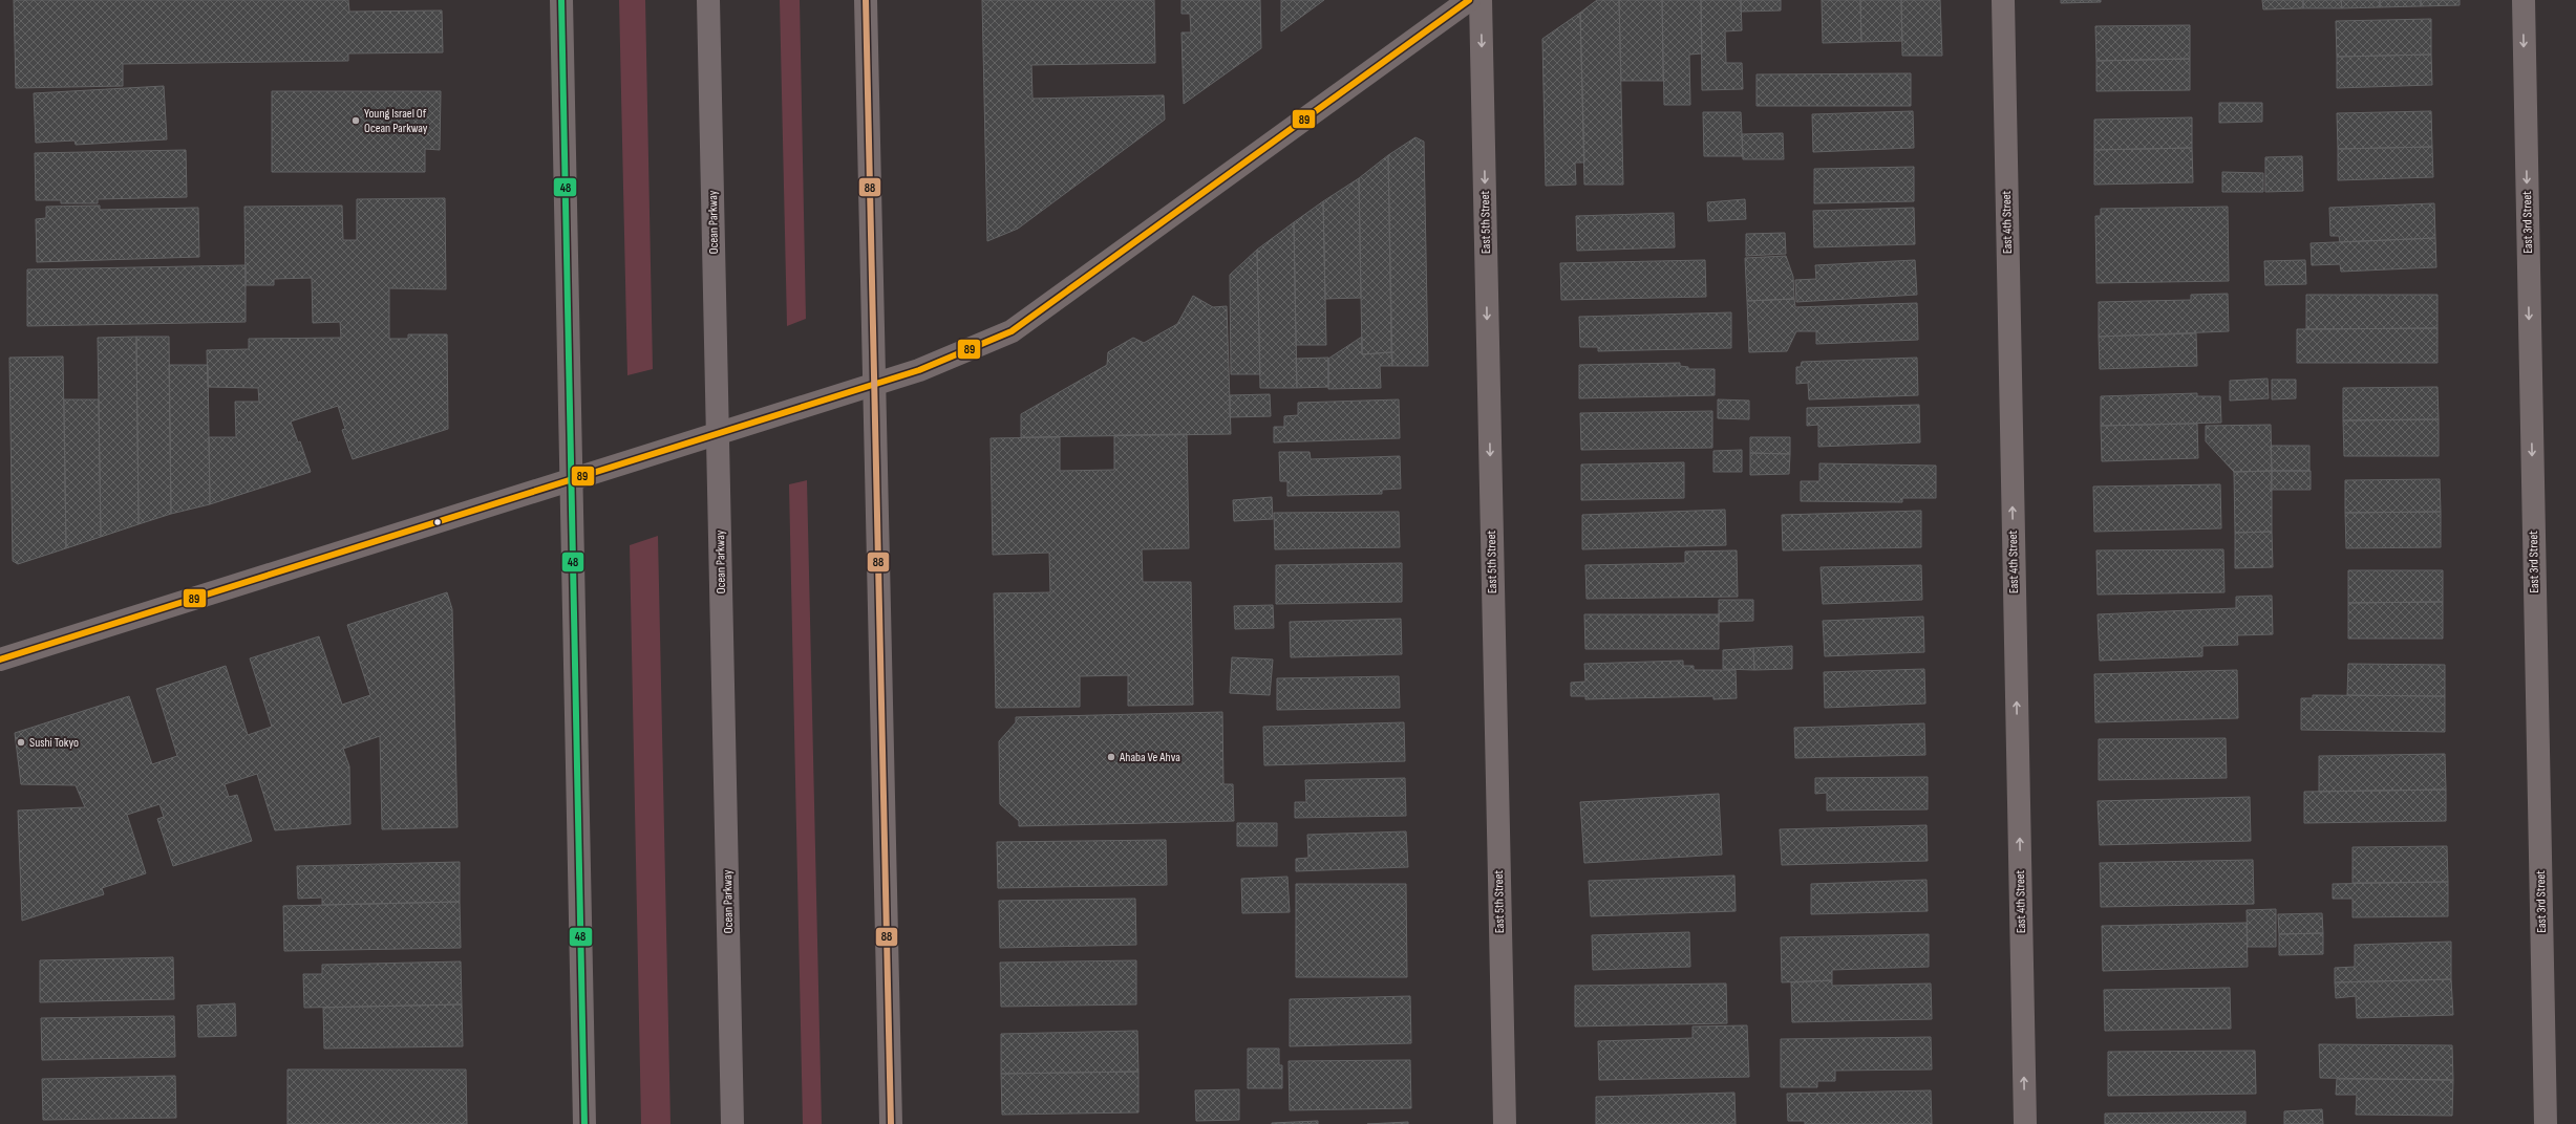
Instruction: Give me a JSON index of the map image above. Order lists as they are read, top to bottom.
{
  "streets": {
    "main road": ["Ocean Parkway"],
    "street": ["East 5th Street", "East 4th Street", "East 3rd Street"]
  },
  "one_way": ["East 5th Street", "East 4th Street", "East 3rd Street"],
  "places": ["Young Israel Of Ocean Parkway", "Sushi Tokyo", "Ahaba Ve Ahva"],
  "lines": ["transit line 89", "transit line 48", "transit line 88"]
}
